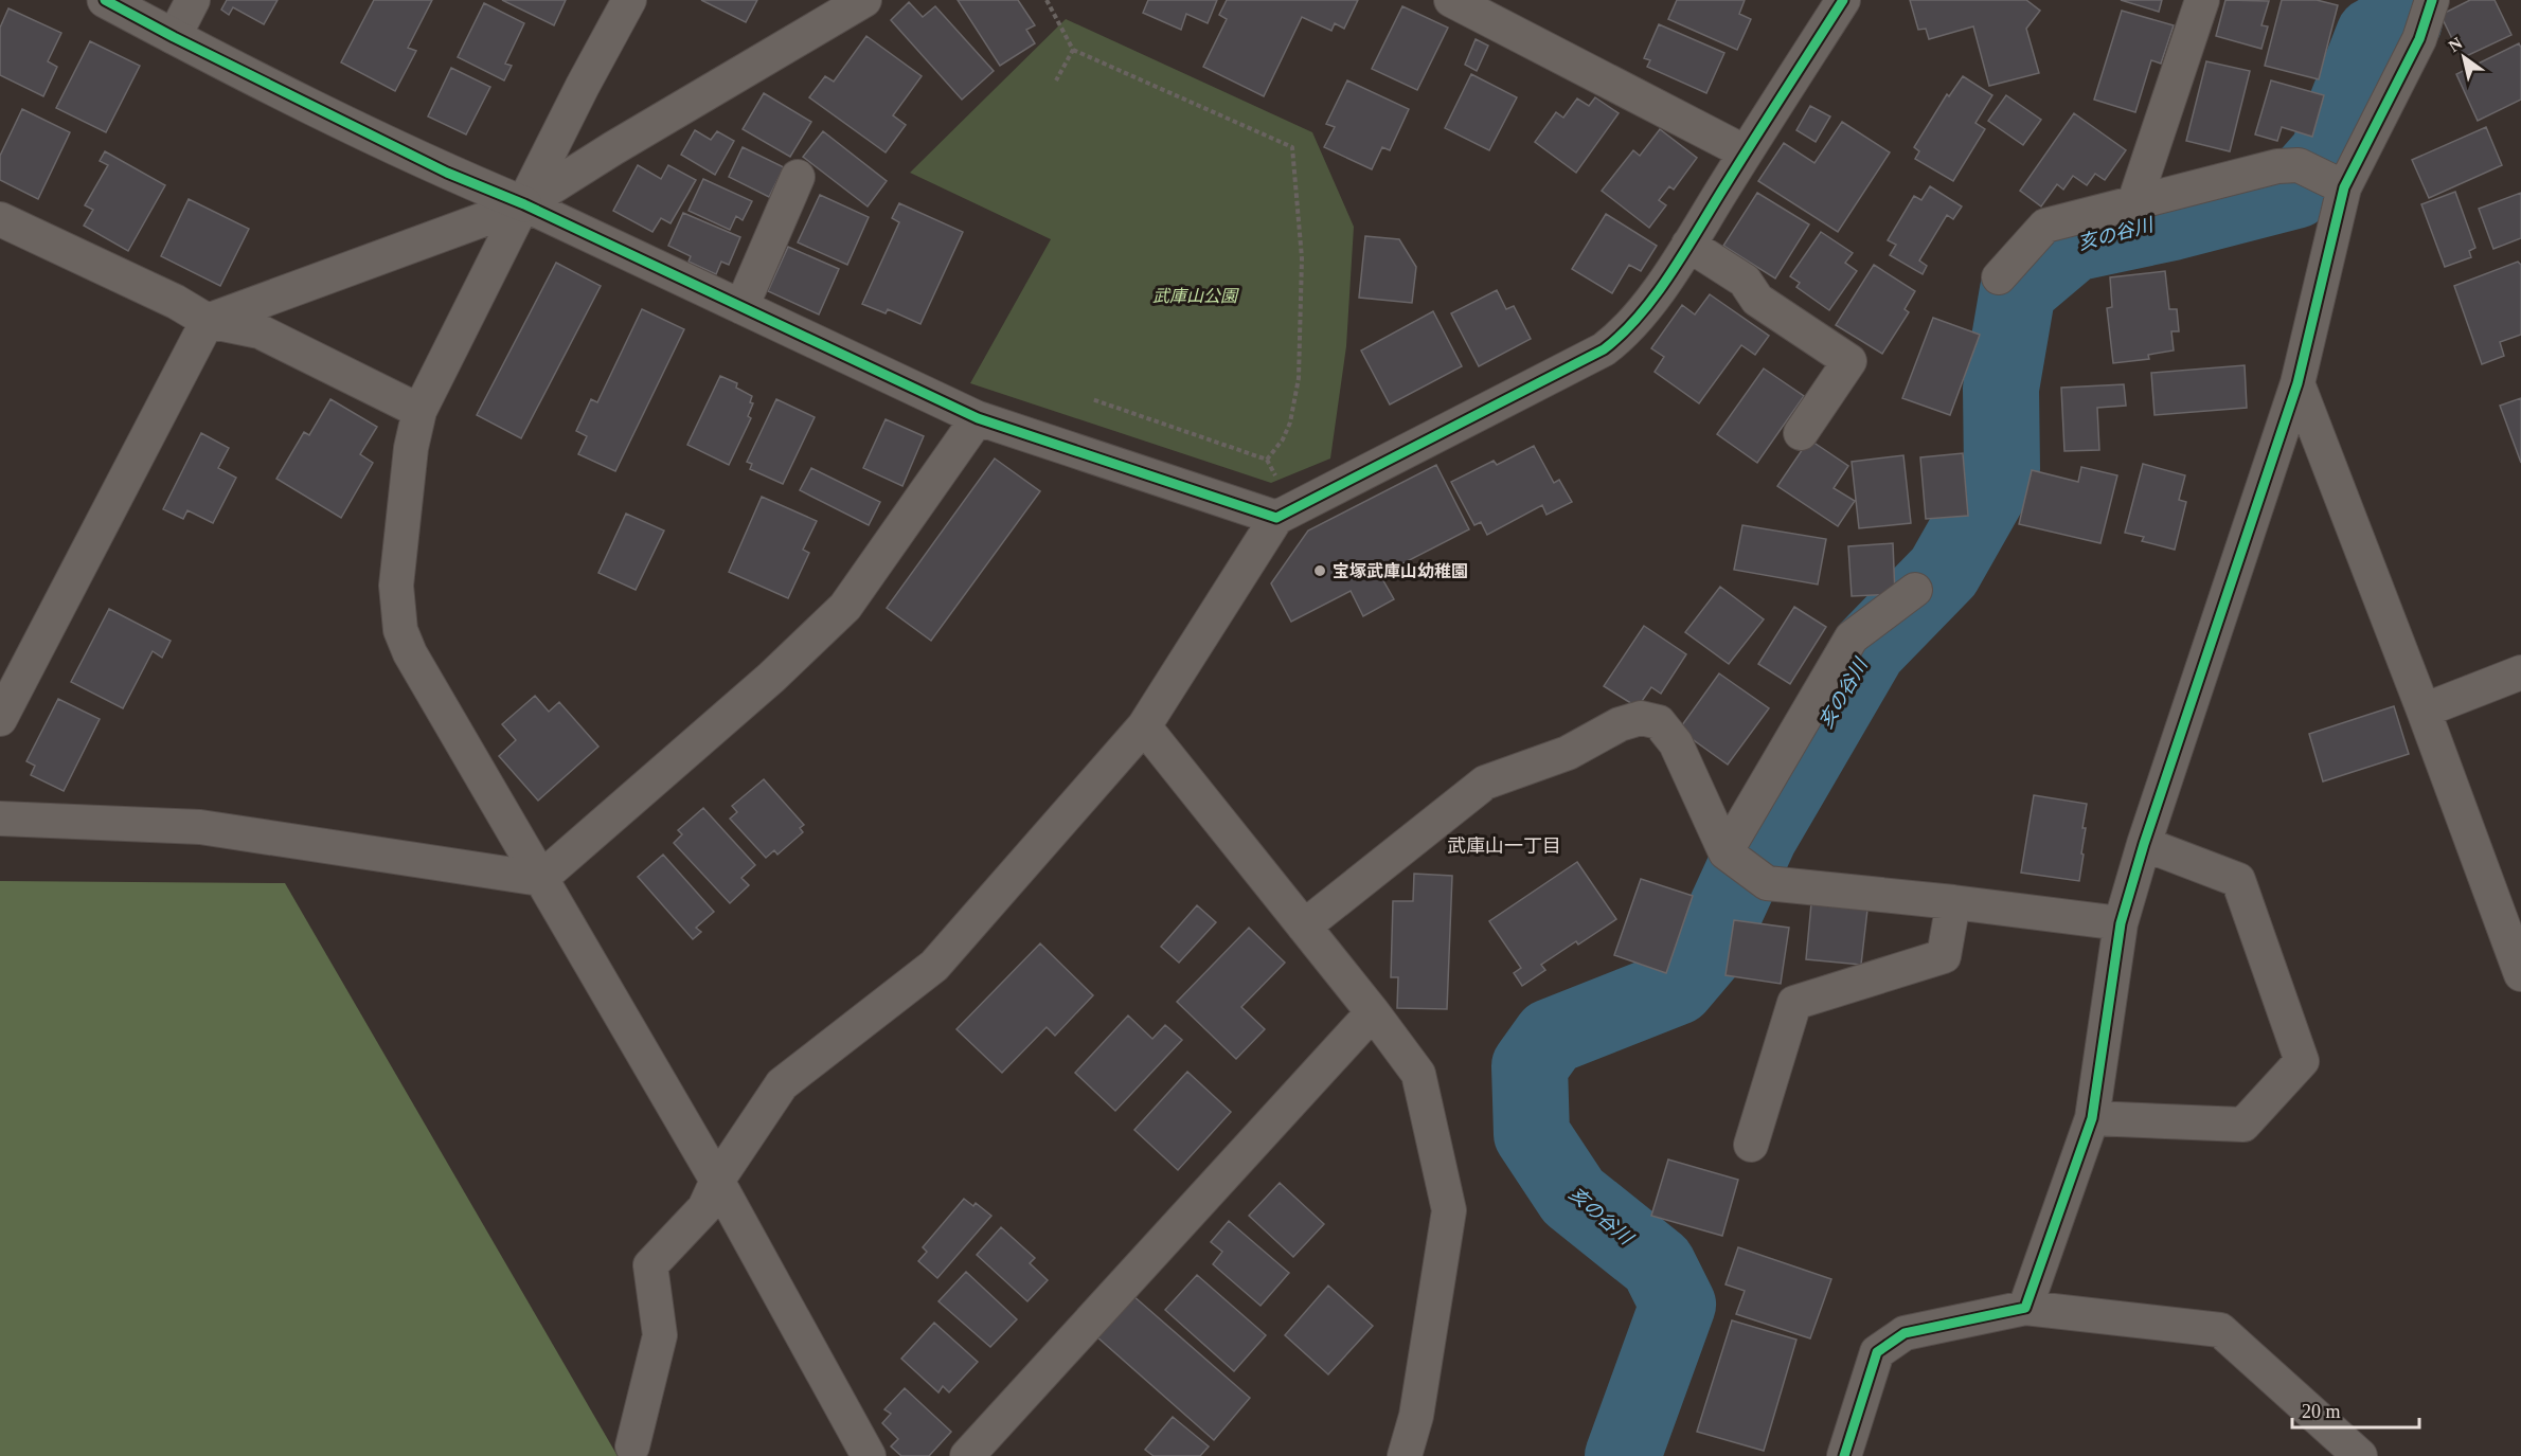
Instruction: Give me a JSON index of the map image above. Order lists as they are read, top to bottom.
{
  "districts": ["武庫山一丁目"],
  "water": ["亥の谷川"],
  "parks": ["武庫山公園"],
  "places": ["宝塚武庫山幼稚園"],
  "scale_bar": "20 m",
  "north": "top left"
}
